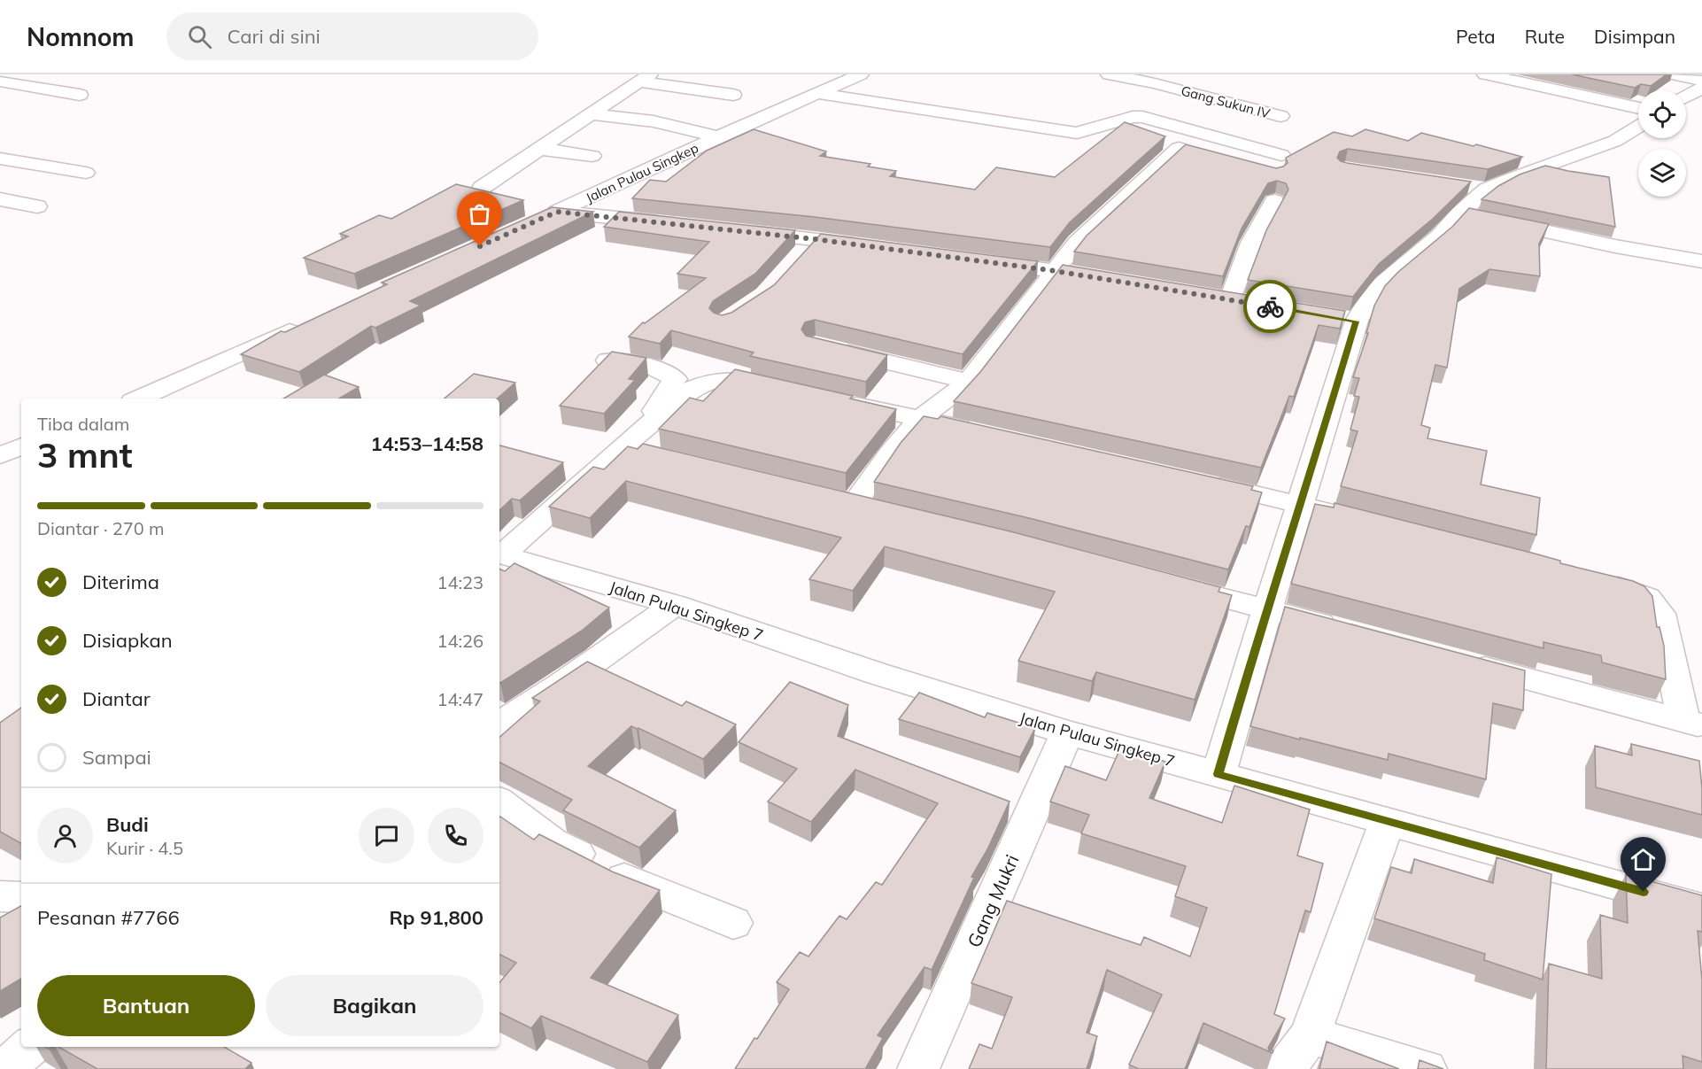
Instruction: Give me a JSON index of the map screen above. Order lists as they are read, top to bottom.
{
  "streets": {
    "street": [
      "Gang Sukun IV",
      "Jalan Pulau Singkep",
      "Jalan Pulau Singkep 7",
      "Gang Mukri"
    ]
  },
  "crossings": [
    ["Jalan Pulau Singkep 7", "Gang Mukri"]
  ],
  "page": {
    "header": "Nomnom",
    "search": "Cari di sini",
    "nav": ["Peta", "Rute", "Disimpan"],
    "heading": ["3 mnt", "Tiba dalam", "14:53–14:58"],
    "panel": [
      "Budi",
      "Kurir · 4.5",
      "Pesanan #7766",
      "Rp 91,800"
    ],
    "bar": "Diantar · 270 m",
    "list": [
      ["Diterima", "14:23"],
      ["Disiapkan", "14:26"],
      ["Diantar", "14:47"],
      "Sampai"
    ],
    "buttons": ["Bantuan", "Bagikan"]
  }
}
